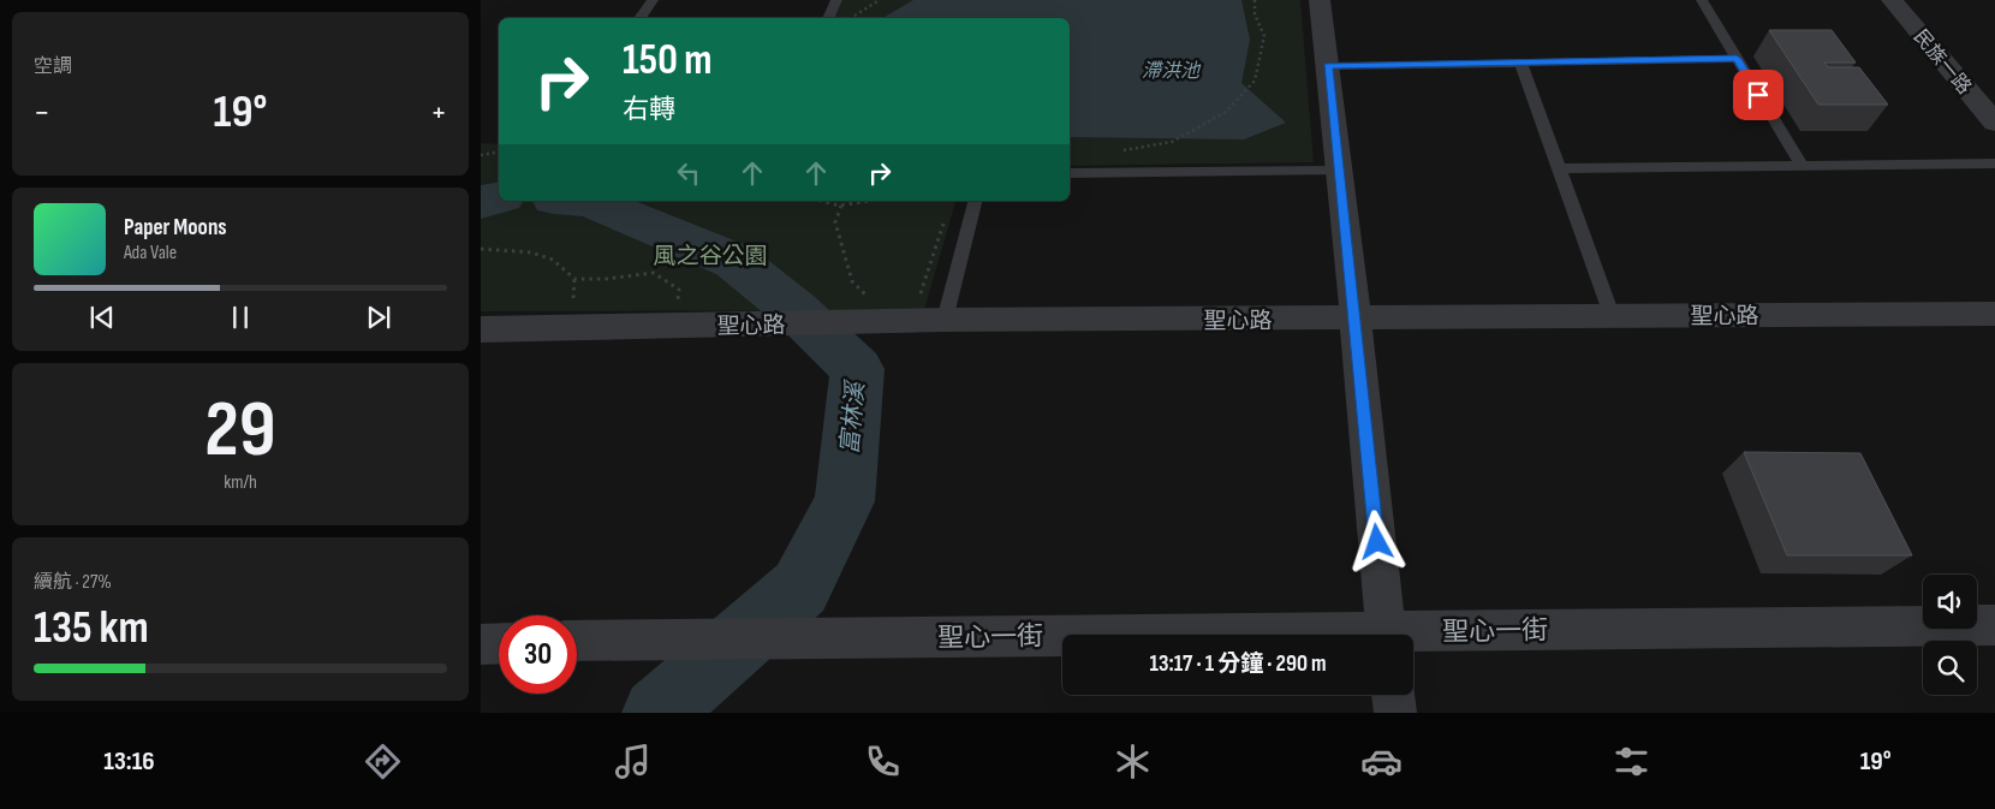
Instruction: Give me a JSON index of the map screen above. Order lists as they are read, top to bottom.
{
  "streets": {
    "street": ["民族一路", "聖心路", "聖心一街"]
  },
  "water": ["滯洪池", "富林溪"],
  "parks": ["風之谷公園"],
  "page": {
    "tile": [
      "空調",
      ["29", "km/h"],
      ["續航 · 27%", "135 km"]
    ],
    "turn": ["150 m", "右轉"],
    "heat": ["−", "19°", "+"],
    "song": ["Paper Moons", "Ada Vale"],
    "limit": "30",
    "trip": "13:17 · 1 分鐘 · 290 m",
    "tabs": ["13:16", "19°"]
  }
}
